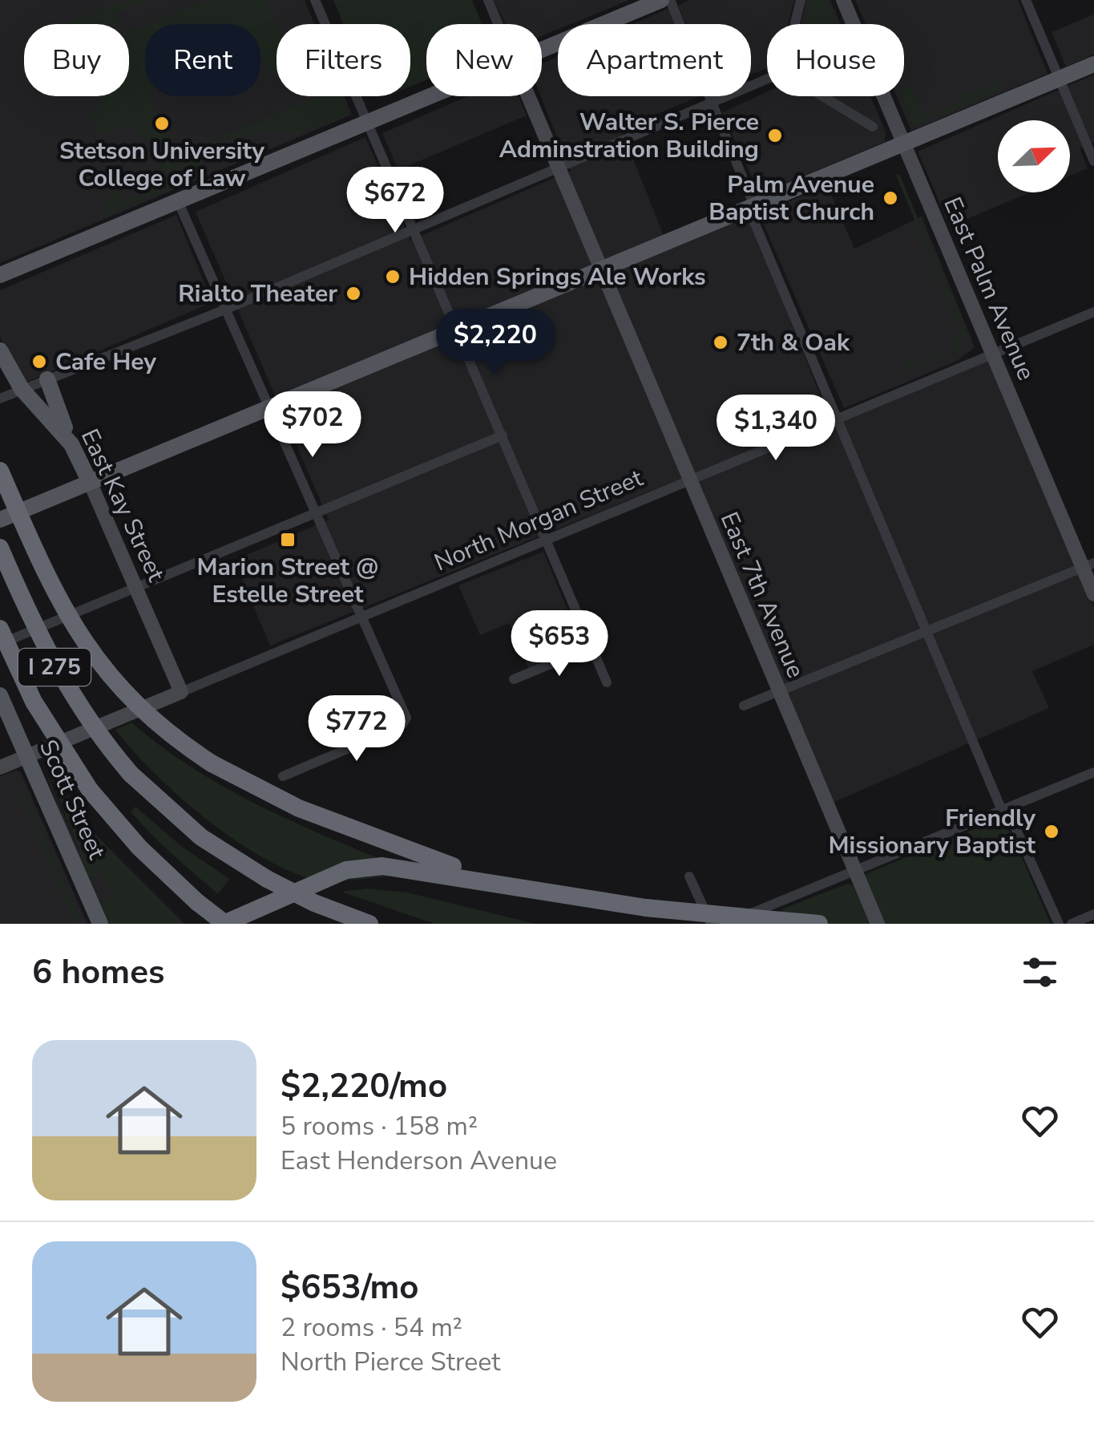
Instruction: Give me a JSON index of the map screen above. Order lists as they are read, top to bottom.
{
  "streets": {
    "highway": ["I 275"],
    "main road": ["East Kay Street", "Scott Street"],
    "street": ["East Palm Avenue", "North Morgan Street", "East 7th Avenue"]
  },
  "crossings": [
    ["East Palm Avenue", "North Morgan Street"],
    ["East Kay Street", "North Morgan Street"],
    ["North Morgan Street", "East 7th Avenue"],
    ["North Morgan Street", "Scott Street"]
  ],
  "places": {
    "other": [
      "Stetson University College of Law",
      "Walter S. Pierce Adminstration Building",
      "Palm Avenue Baptist Church",
      "Hidden Springs Ale Works",
      "Rialto Theater",
      "7th & Oak",
      "Cafe Hey",
      "Friendly Missionary Baptist"
    ],
    "transit": ["Marion Street @ Estelle Street"]
  },
  "north": "top right",
  "page": {
    "chip": [
      "Buy",
      "Rent",
      "Filters",
      "New",
      "Apartment",
      "House"
    ],
    "price": [
      "$672",
      "$2,220",
      "$702",
      "$1,340",
      "$653",
      "$772"
    ],
    "heading": "6 homes",
    "list": [
      {
        "name": "$2,220/mo",
        "note": "5 rooms · 158 m² · East Henderson Avenue"
      },
      {
        "name": "$653/mo",
        "note": "2 rooms · 54 m² · North Pierce Street"
      }
    ]
  }
}
